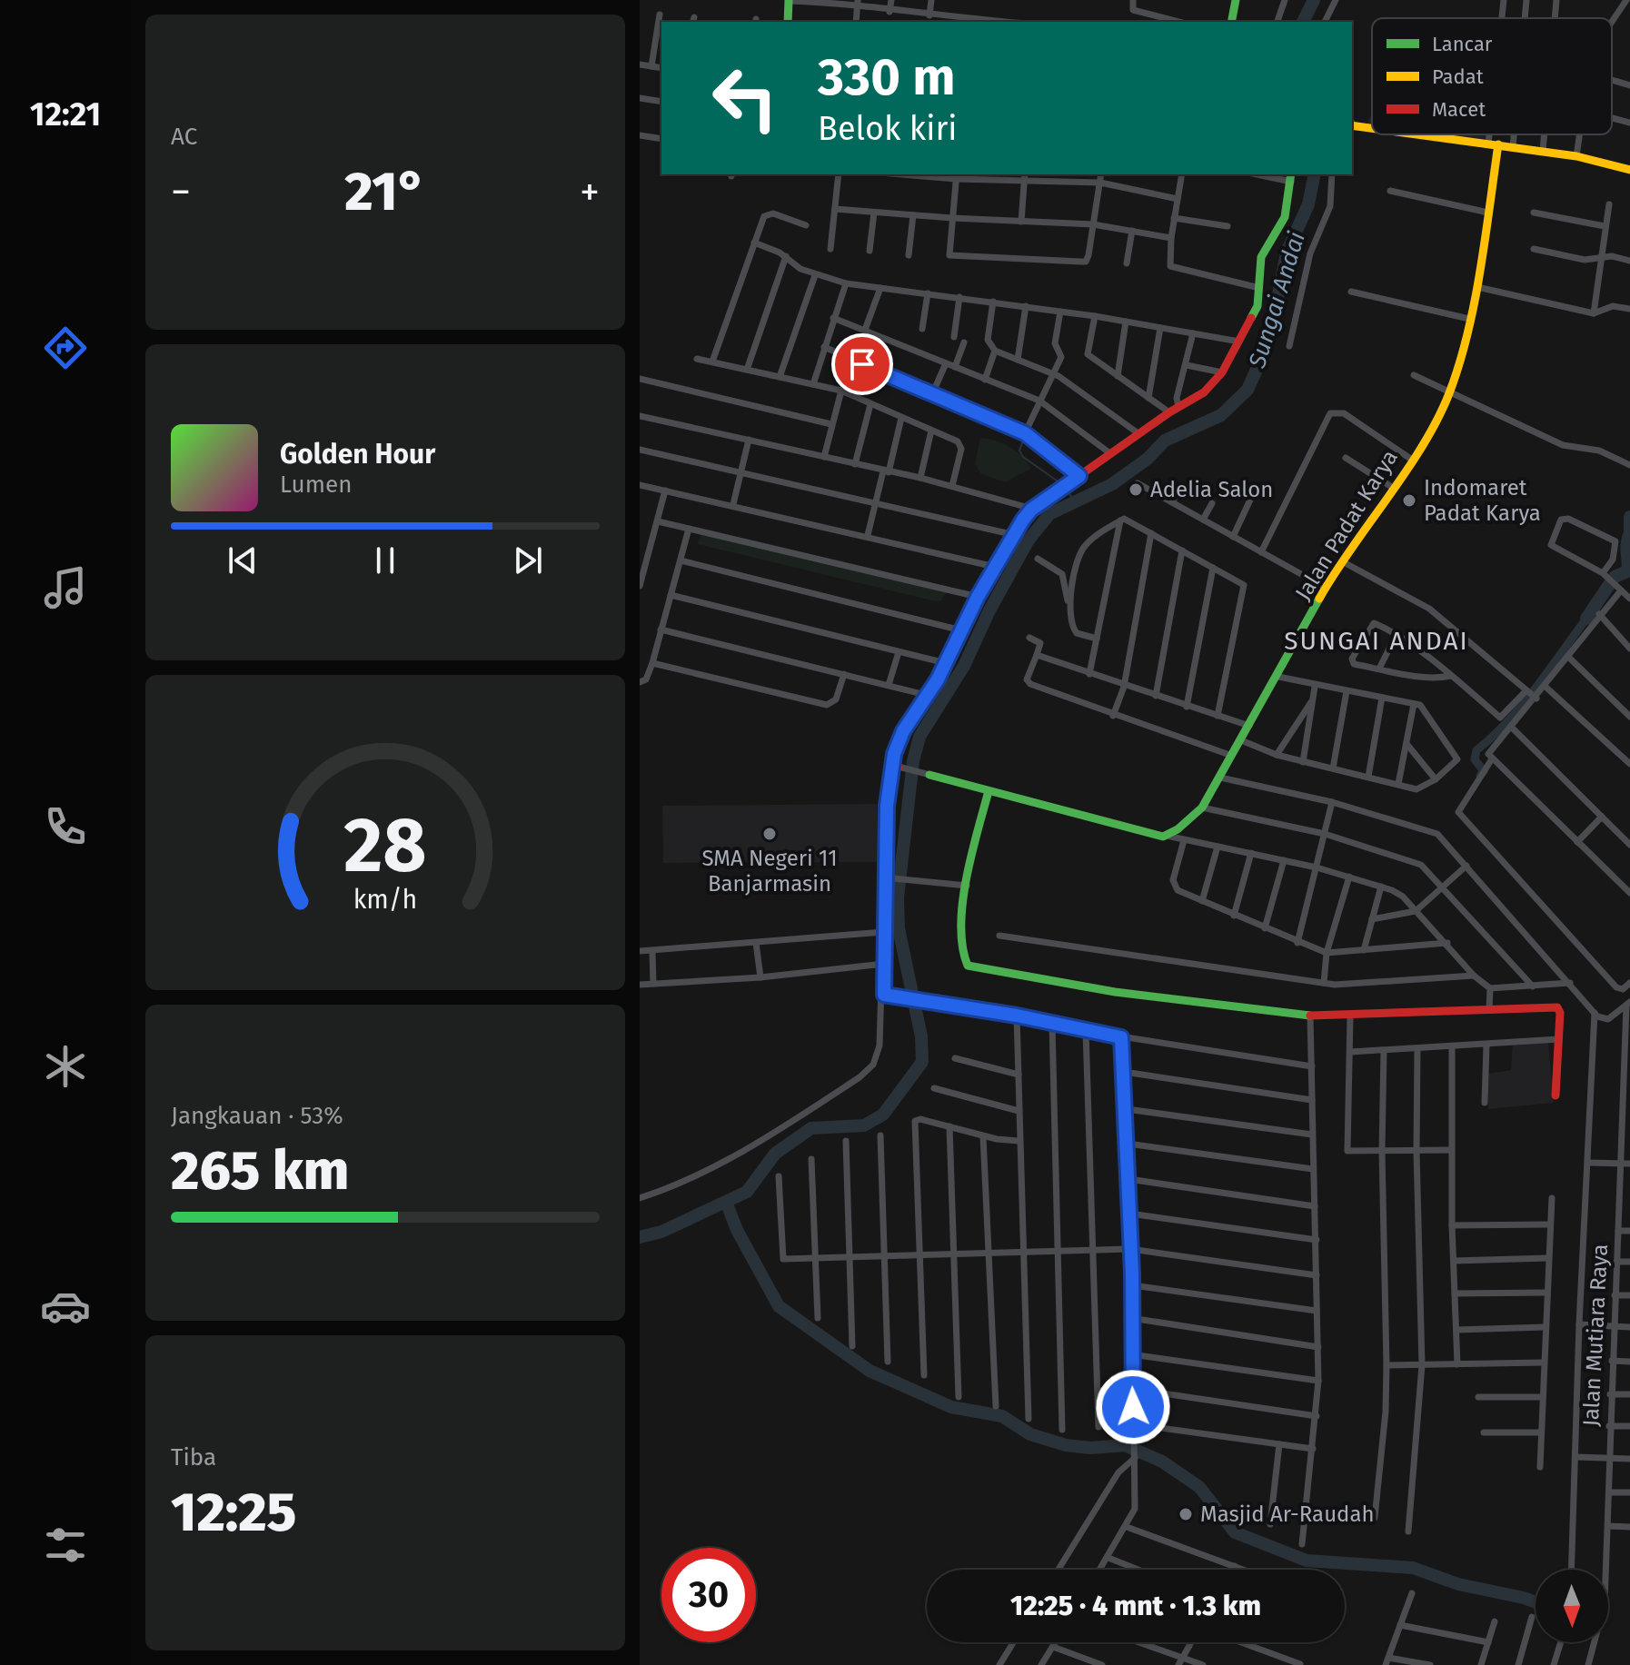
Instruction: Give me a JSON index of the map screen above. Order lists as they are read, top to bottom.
{
  "streets": {
    "street": ["Jalan Padat Karya", "Jalan Mutiara Raya"]
  },
  "districts": ["SUNGAI ANDAI"],
  "water": ["Sungai Andai"],
  "places": [
    "Adelia Salon",
    "Indomaret Padat Karya",
    "SMA Negeri 11 Banjarmasin",
    "Masjid Ar-Raudah"
  ],
  "legend": ["Lancar", "Padat", "Macet"],
  "north": "bottom",
  "page": {
    "tabs": "12:21",
    "tile": [
      "AC",
      ["Jangkauan · 53%", "265 km"],
      ["Tiba", "12:25"]
    ],
    "turn": ["330 m", "Belok kiri"],
    "heat": ["−", "21°", "+"],
    "song": ["Golden Hour", "Lumen"],
    "limit": "30",
    "trip": "12:25 · 4 mnt · 1.3 km",
    "gauge": ["28", "km/h"]
  }
}
